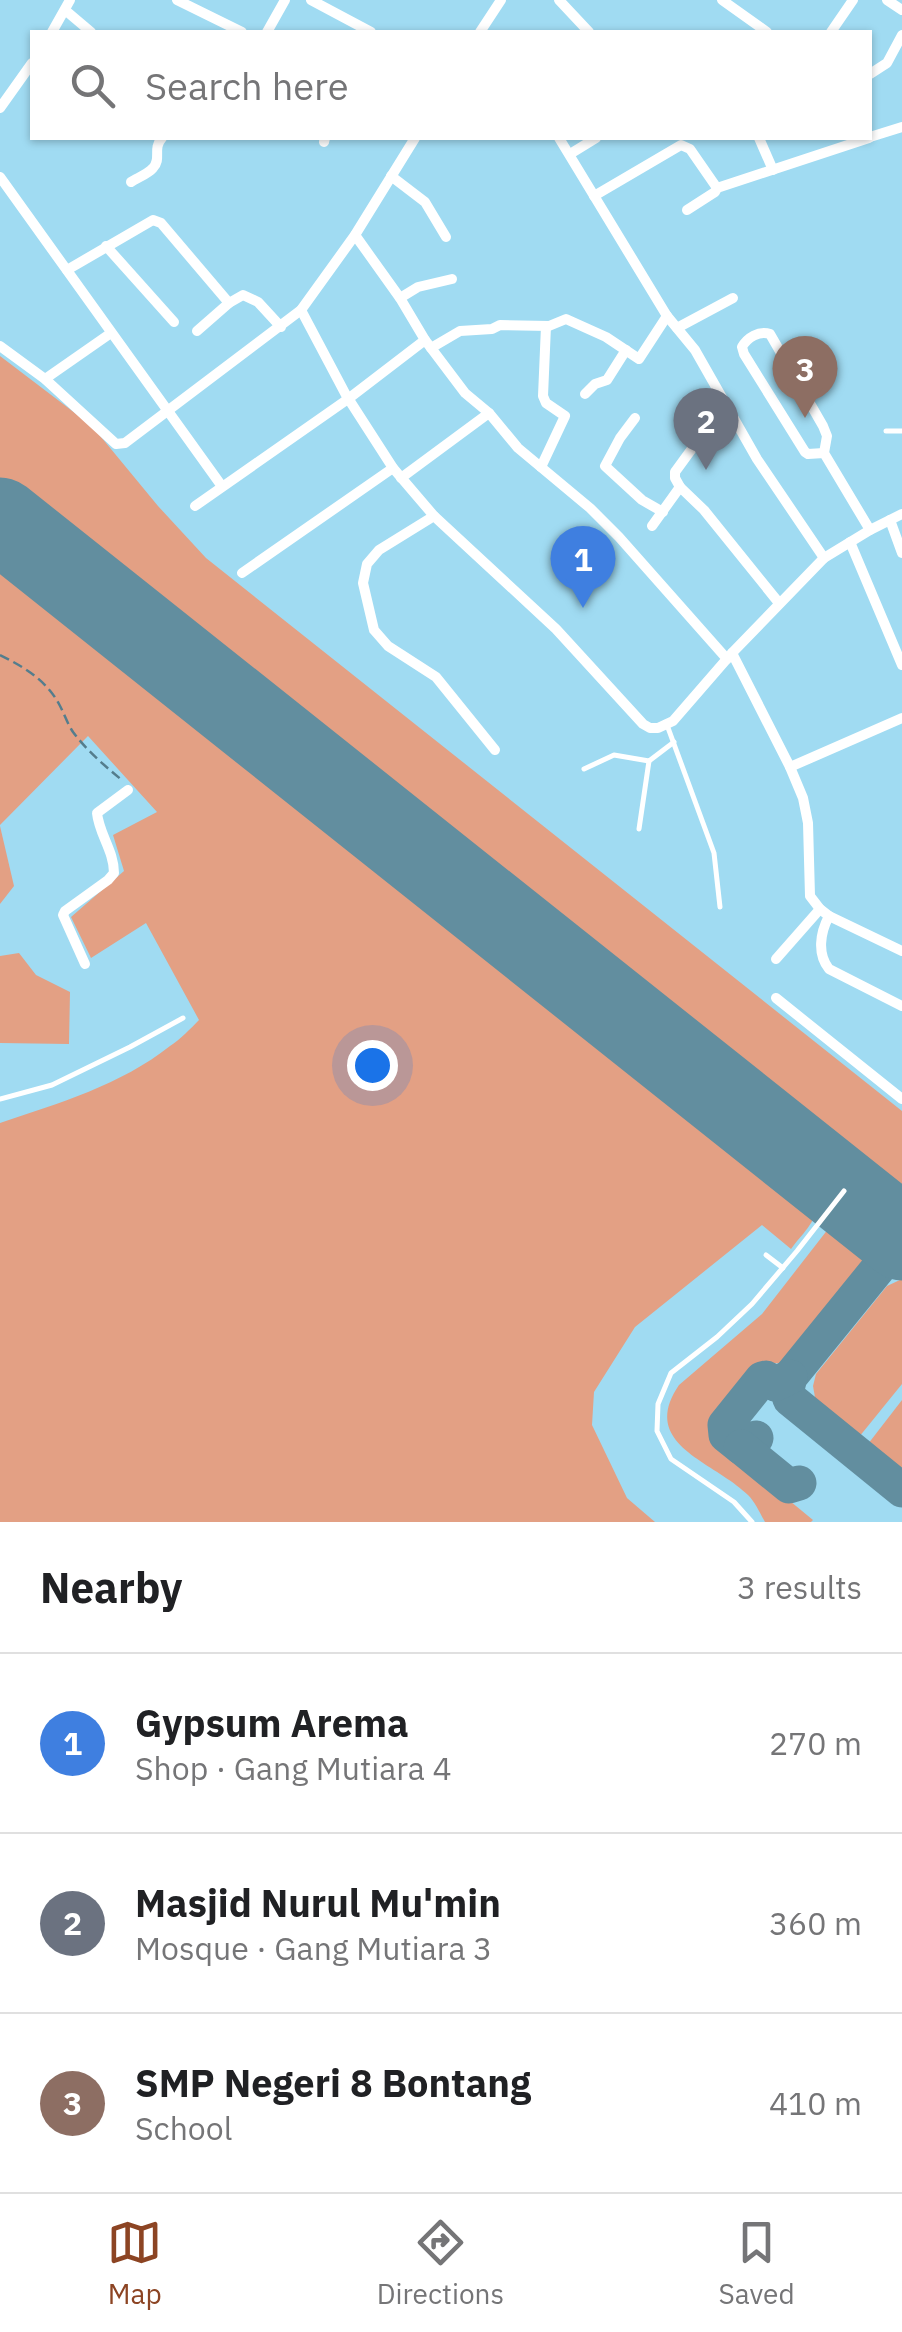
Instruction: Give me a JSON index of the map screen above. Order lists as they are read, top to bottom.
{
  "page": {
    "search": "Search here",
    "pins": ["3", "2", "1"],
    "heading": ["Nearby", "3 results"],
    "list": [
      {
        "mark": "1",
        "name": "Gypsum Arema",
        "note": "Shop · Gang Mutiara 4",
        "value": "270 m"
      },
      {
        "mark": "2",
        "name": "Masjid Nurul Mu'min",
        "note": "Mosque · Gang Mutiara 3",
        "value": "360 m"
      },
      {
        "mark": "3",
        "name": "SMP Negeri 8 Bontang",
        "note": "School",
        "value": "410 m"
      }
    ],
    "nav": ["Map", "Directions", "Saved"]
  }
}
